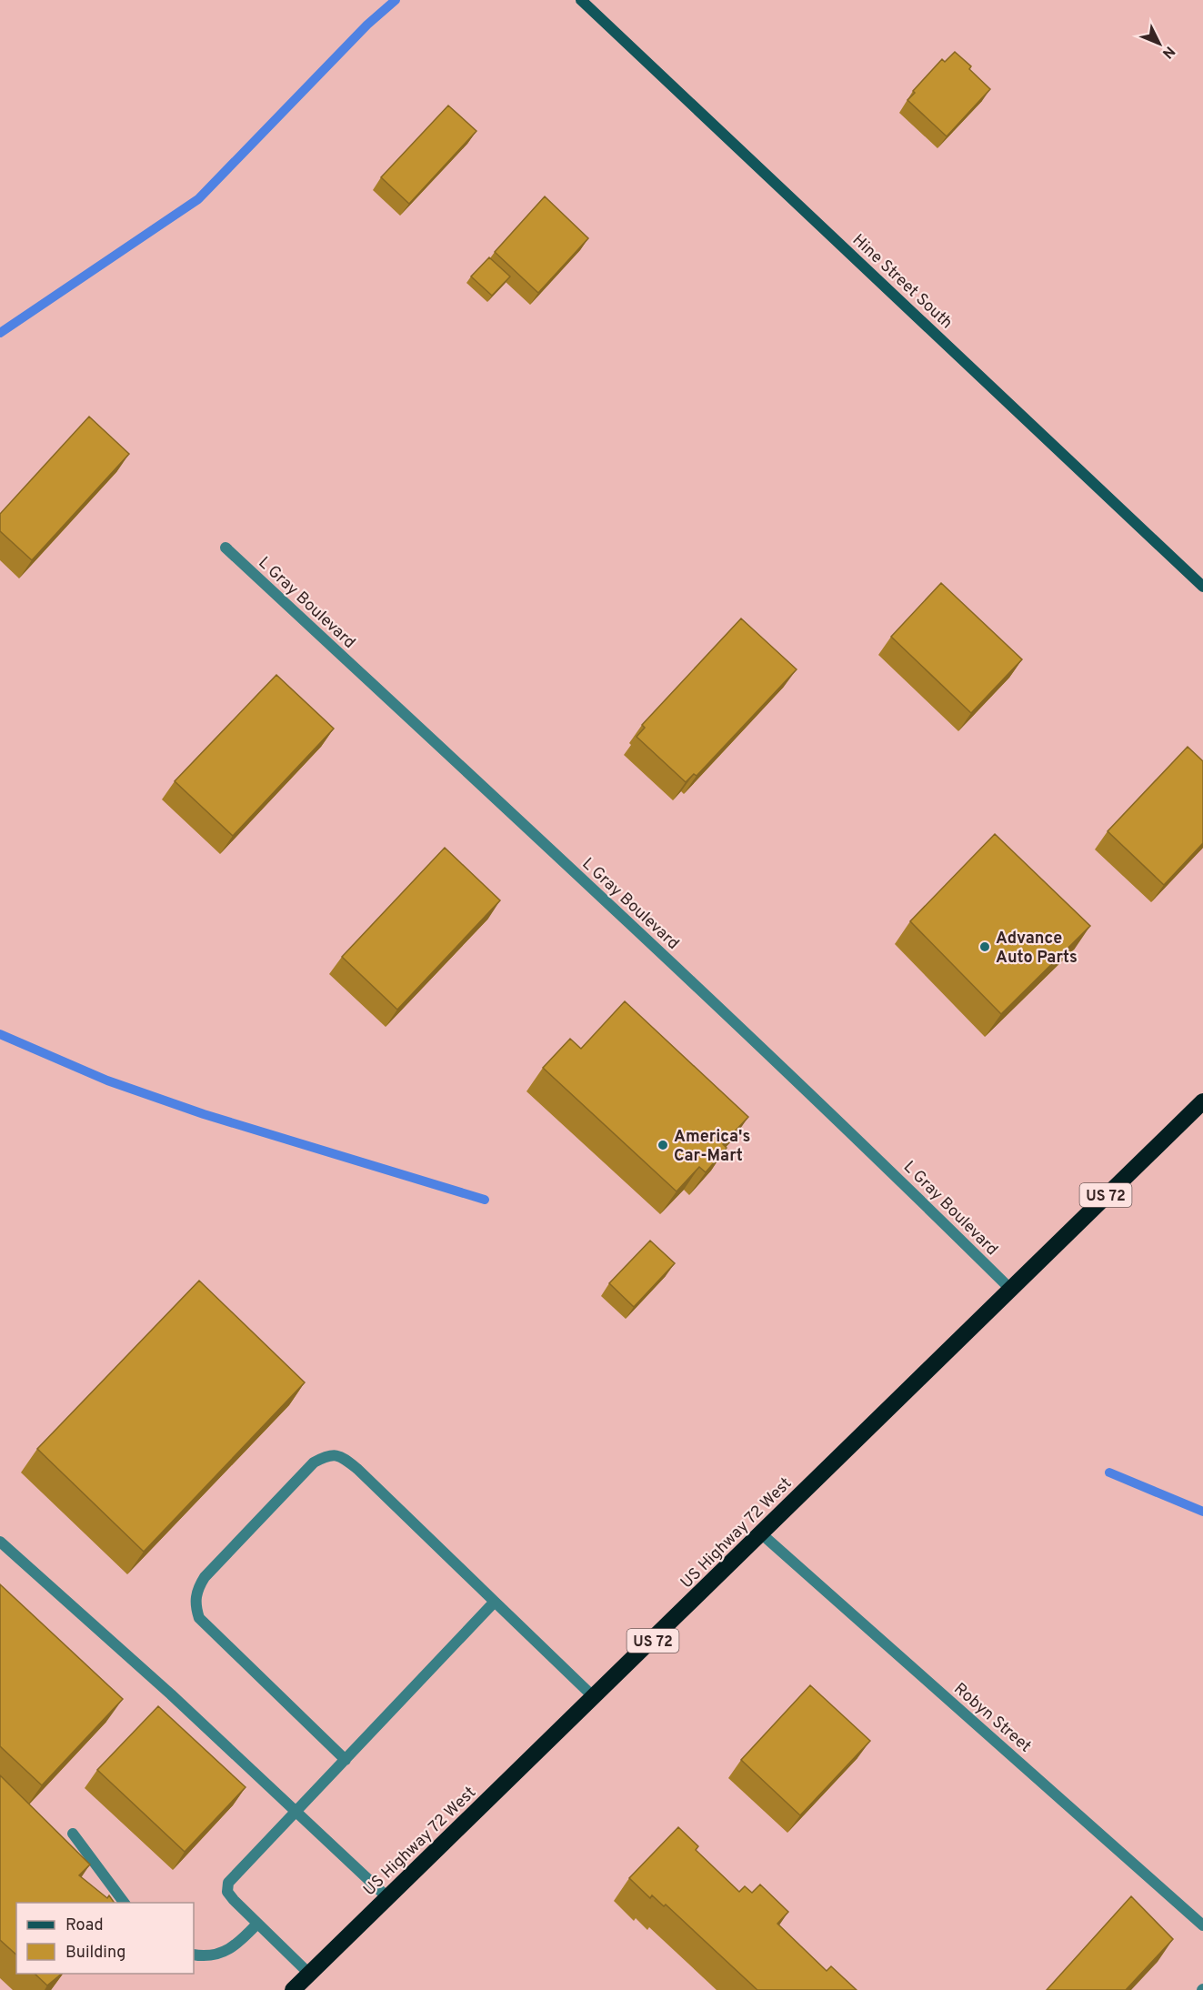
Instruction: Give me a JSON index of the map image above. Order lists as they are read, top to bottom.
{
  "streets": {
    "highway": ["US 72", "US Highway 72 West"],
    "street": ["Hine Street South", "L Gray Boulevard", "Robyn Street"]
  },
  "crossings": [
    ["L Gray Boulevard", "US Highway 72 West"],
    ["US Highway 72 West", "Robyn Street"]
  ],
  "places": ["Advance Auto Parts", "America's Car-Mart"],
  "legend": ["Road", "Building"],
  "north": "bottom right"
}
